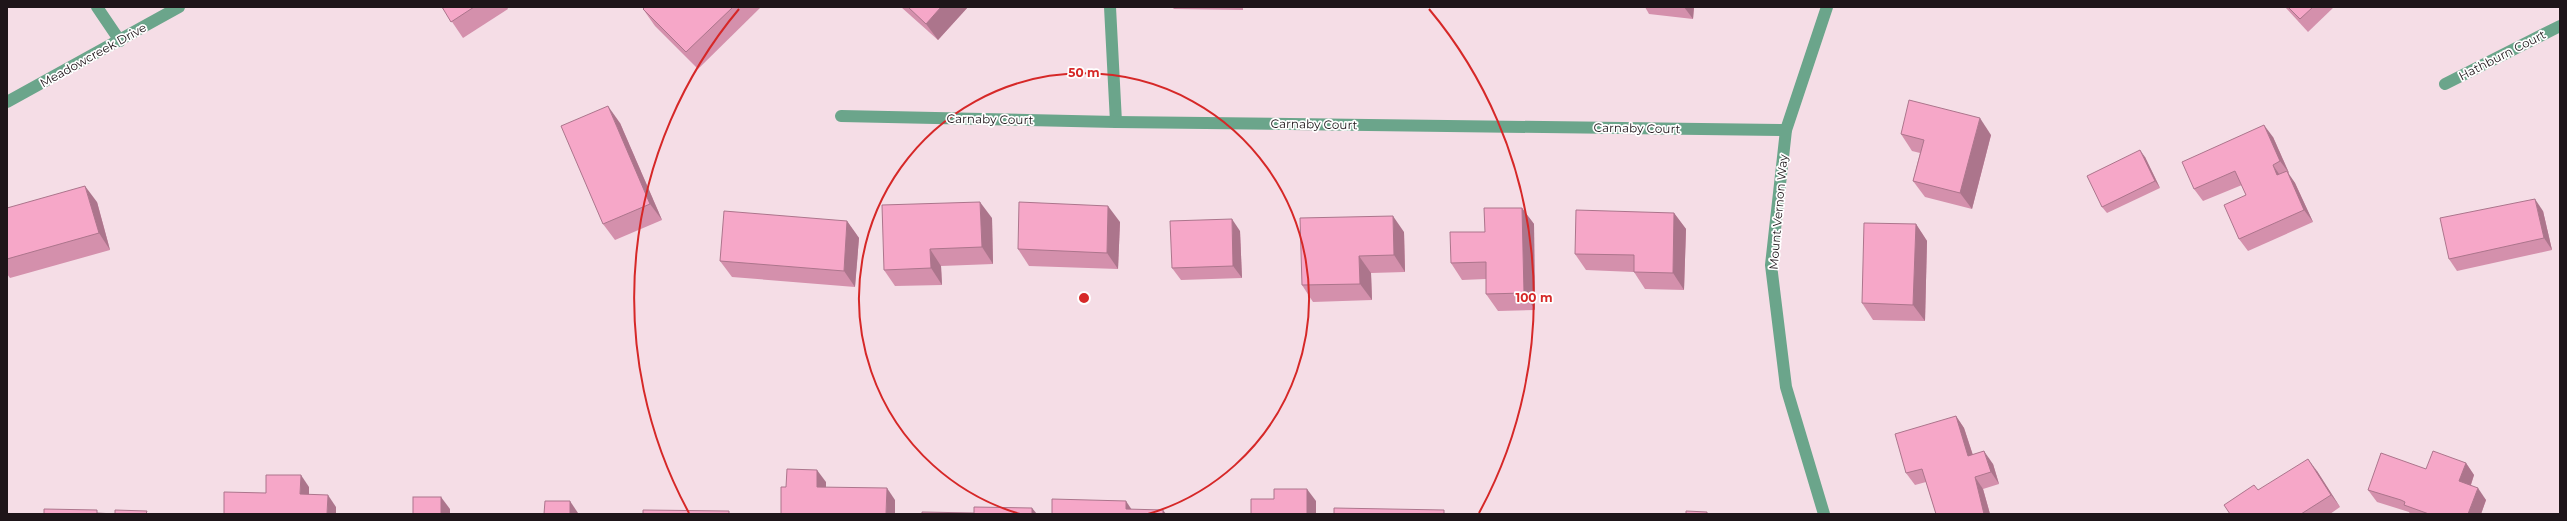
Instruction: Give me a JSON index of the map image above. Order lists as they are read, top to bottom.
{
  "streets": {
    "street": [
      "Meadowcreek Drive",
      "Hathburn Court",
      "Carnaby Court",
      "Mount Vernon Way"
    ]
  },
  "crossings": [
    ["Carnaby Court", "Mount Vernon Way"]
  ],
  "rings": ["50 m", "100 m"]
}
